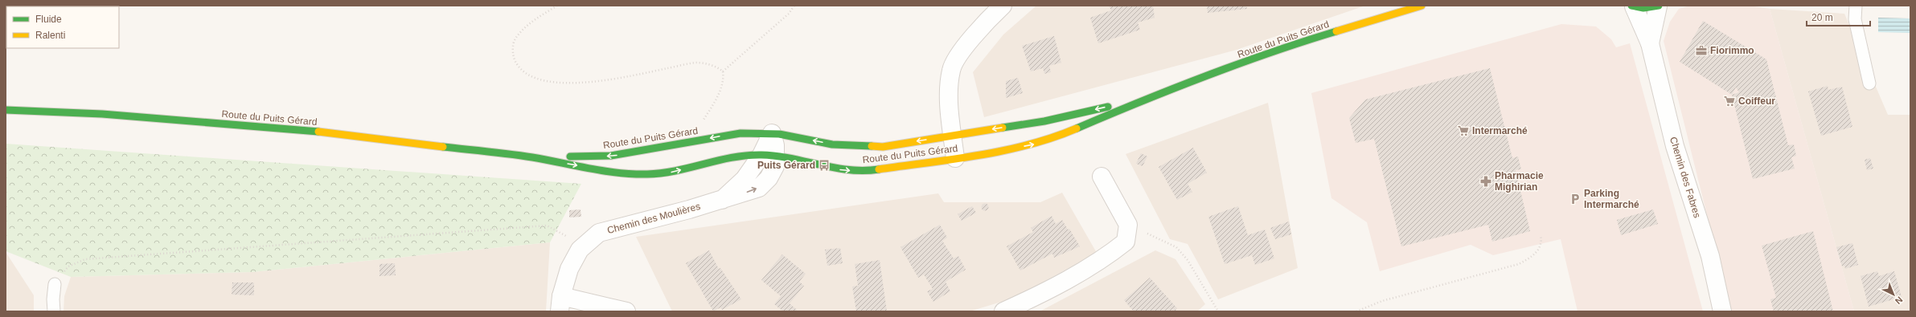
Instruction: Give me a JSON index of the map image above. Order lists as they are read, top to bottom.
{
  "streets": {
    "main road": ["Route du Puits Gérard"],
    "street": ["Chemin des Fabres", "Chemin des Moulières"]
  },
  "crossings": [
    ["Route du Puits Gérard", "Chemin des Moulières"]
  ],
  "places": {
    "office": ["Fiorimmo"],
    "supermarket": ["Coiffeur", "Intermarché"],
    "bus stop": ["Puits Gérard"],
    "pharmacy": ["Pharmacie Mighirian"],
    "parking": ["Parking Intermarché"]
  },
  "legend": ["Fluide", "Ralenti"],
  "scale_bar": "20 m",
  "north": "bottom right"
}
